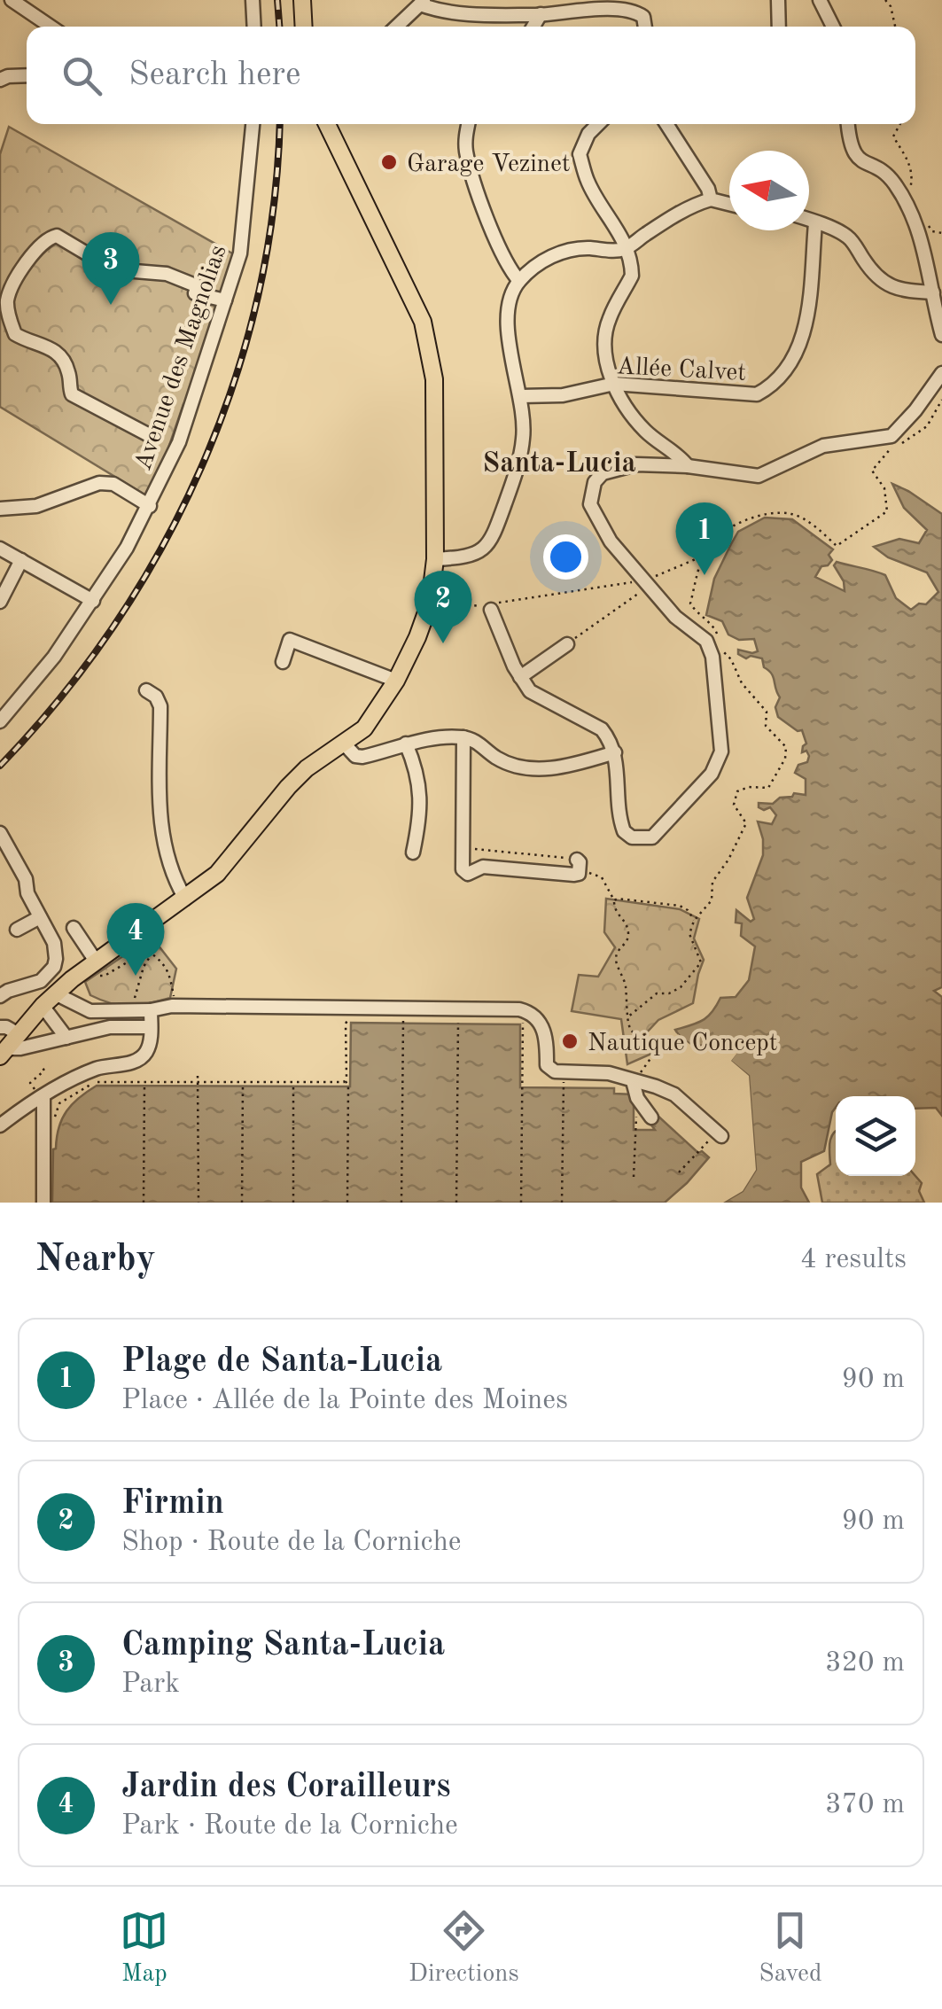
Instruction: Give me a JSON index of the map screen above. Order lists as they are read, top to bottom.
{
  "streets": {
    "street": ["Avenue des Magnolias", "Allée Calvet"]
  },
  "districts": ["Santa-Lucia"],
  "places": ["Garage Vezinet", "Nautique Concept"],
  "north": "left",
  "page": {
    "search": "Search here",
    "pins": [
      "3",
      "1",
      "2",
      "4"
    ],
    "heading": ["Nearby", "4 results"],
    "list": [
      {
        "mark": "1",
        "name": "Plage de Santa-Lucia",
        "note": "Place · Allée de la Pointe des Moines",
        "value": "90 m"
      },
      {
        "mark": "2",
        "name": "Firmin",
        "note": "Shop · Route de la Corniche",
        "value": "90 m"
      },
      {
        "mark": "3",
        "name": "Camping Santa-Lucia",
        "note": "Park",
        "value": "320 m"
      },
      {
        "mark": "4",
        "name": "Jardin des Corailleurs",
        "note": "Park · Route de la Corniche",
        "value": "370 m"
      }
    ],
    "nav": ["Map", "Directions", "Saved"]
  }
}
